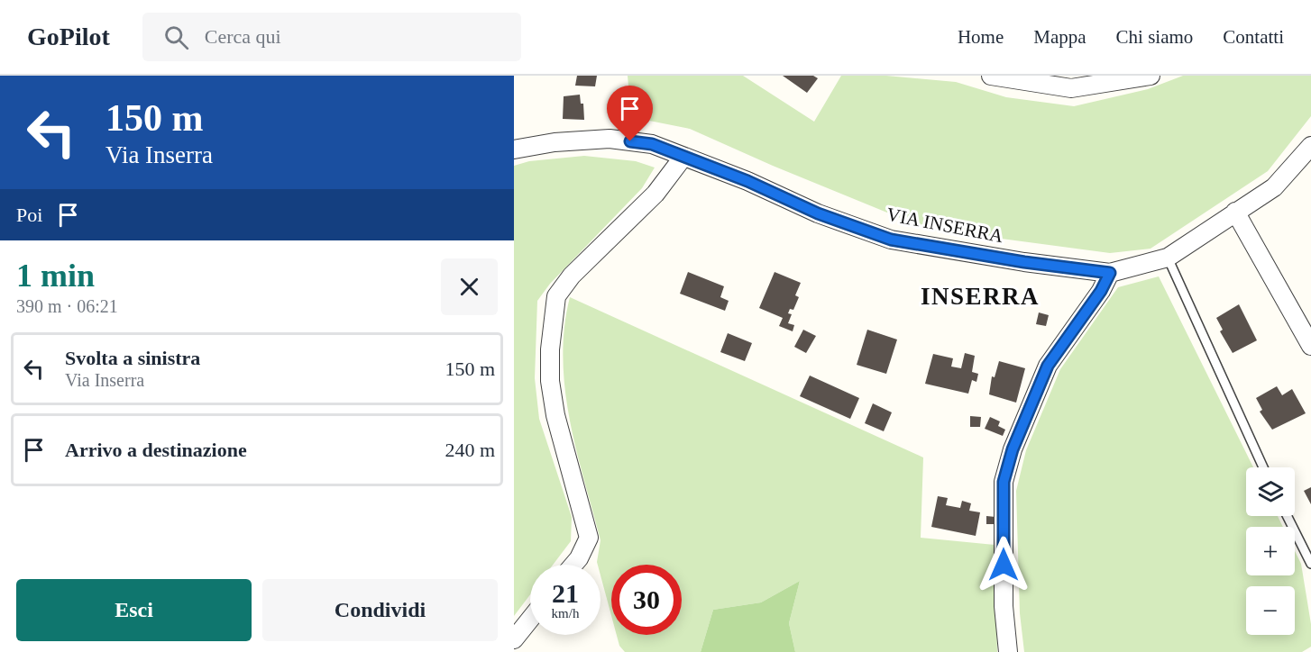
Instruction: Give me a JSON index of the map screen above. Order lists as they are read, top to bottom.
{
  "streets": {
    "street": ["VIA INSERRA"]
  },
  "districts": ["INSERRA"],
  "page": {
    "header": "GoPilot",
    "search": "Cerca qui",
    "nav": [
      "Home",
      "Mappa",
      "Chi siamo",
      "Contatti"
    ],
    "turn": ["150 m", "Via Inserra"],
    "then": "Poi",
    "heading": ["1 min", "390 m · 06:21"],
    "list": [
      {
        "name": "Svolta a sinistra",
        "note": "Via Inserra",
        "value": "150 m"
      },
      {
        "name": "Arrivo a destinazione",
        "value": "240 m"
      }
    ],
    "map_buttons": ["+", "−"],
    "speed": "21 km/h",
    "limit": "30",
    "buttons": ["Esci", "Condividi"]
  }
}
